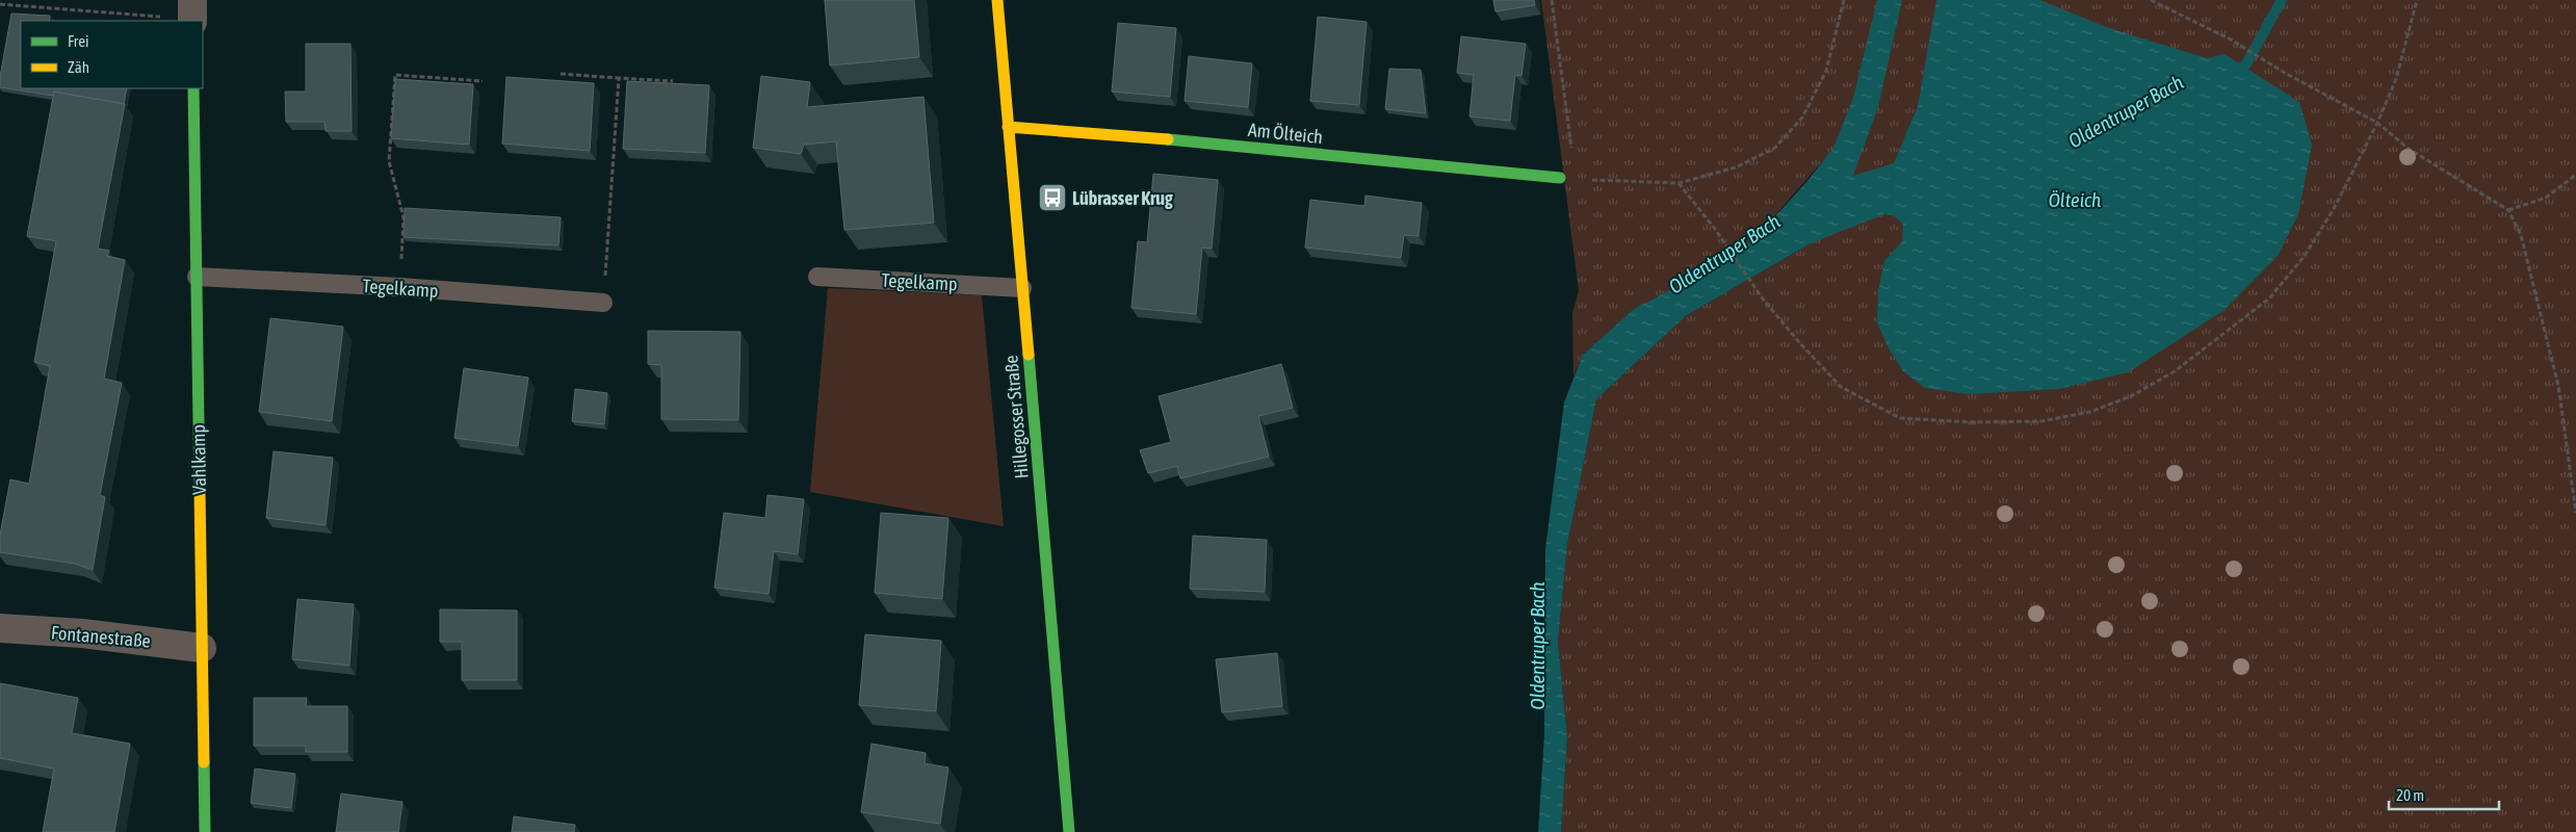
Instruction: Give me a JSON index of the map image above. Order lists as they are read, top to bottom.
{
  "streets": {
    "street": [
      "Am Ölteich",
      "Hillegosser Straße",
      "Vahlkamp",
      "Fontanestraße"
    ],
    "lane": ["Tegelkamp"]
  },
  "crossings": [
    ["Am Ölteich", "Hillegosser Straße"],
    ["Tegelkamp", "Hillegosser Straße"],
    ["Tegelkamp", "Vahlkamp"],
    ["Vahlkamp", "Fontanestraße"]
  ],
  "water": ["Oldentruper Bach", "Ölteich"],
  "places": {
    "bus stop": ["Lübrasser Krug"]
  },
  "legend": ["Frei", "Zäh"],
  "scale_bar": "20 m"
}
